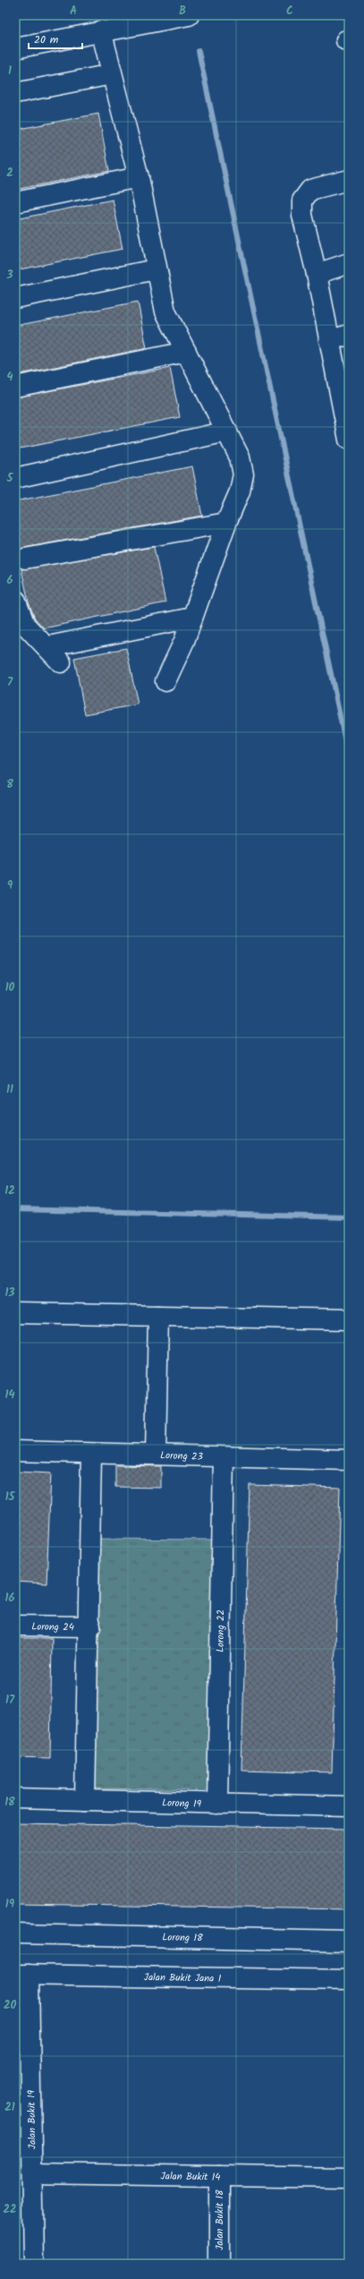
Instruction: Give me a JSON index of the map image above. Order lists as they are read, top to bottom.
{
  "streets": {
    "street": [
      "Lorong 23",
      "Lorong 24",
      "Lorong 22",
      "Lorong 19",
      "Lorong 18",
      "Jalan Bukit Jana 1",
      "Jalan Bukit 19",
      "Jalan Bukit 14",
      "Jalan Bukit 18"
    ]
  },
  "crossings": [
    ["Lorong 23", "Lorong 22"],
    ["Lorong 22", "Lorong 19"],
    ["Jalan Bukit Jana 1", "Jalan Bukit 19"],
    ["Jalan Bukit 19", "Jalan Bukit 14"],
    ["Jalan Bukit 14", "Jalan Bukit 18"]
  ],
  "scale_bar": "20 m",
  "grid": {
    "columns": ["A", "B", "C"],
    "rows": [
      "1",
      "2",
      "3",
      "4",
      "5",
      "6",
      "7",
      "8",
      "9",
      "10",
      "11",
      "12",
      "13",
      "14",
      "15",
      "16",
      "17",
      "18",
      "19",
      "20",
      "21",
      "22"
    ]
  }
}
